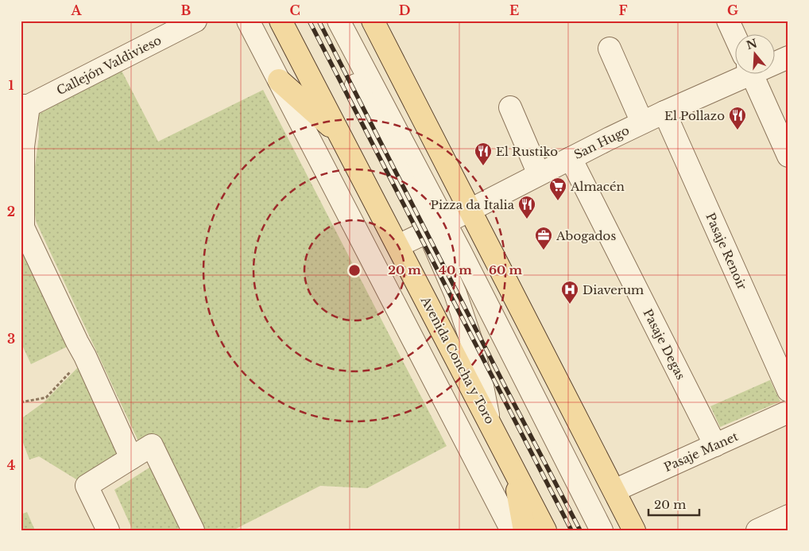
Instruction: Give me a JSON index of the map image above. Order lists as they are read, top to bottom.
{
  "streets": {
    "main road": ["Avenida Concha y Toro"],
    "street": [
      "Callejón Valdivieso",
      "San Hugo",
      "Pasaje Renoir",
      "Pasaje Degas",
      "Pasaje Manet"
    ]
  },
  "crossings": [
    ["San Hugo", "Pasaje Renoir"],
    ["San Hugo", "Pasaje Degas"],
    ["San Hugo", "Avenida Concha y Toro"],
    ["Pasaje Degas", "Pasaje Manet"]
  ],
  "places": {
    "restaurant": ["El Pollazo", "El Rustiko", "Pizza da Italia"],
    "supermarket": ["Almacén"],
    "office": ["Abogados"],
    "hospital": ["Diaverum"]
  },
  "scale_bar": "20 m",
  "north": "top",
  "grid": {
    "columns": [
      "A",
      "B",
      "C",
      "D",
      "E",
      "F",
      "G"
    ],
    "rows": [
      "1",
      "2",
      "3",
      "4"
    ]
  },
  "rings": ["20 m", "40 m", "60 m"]
}
